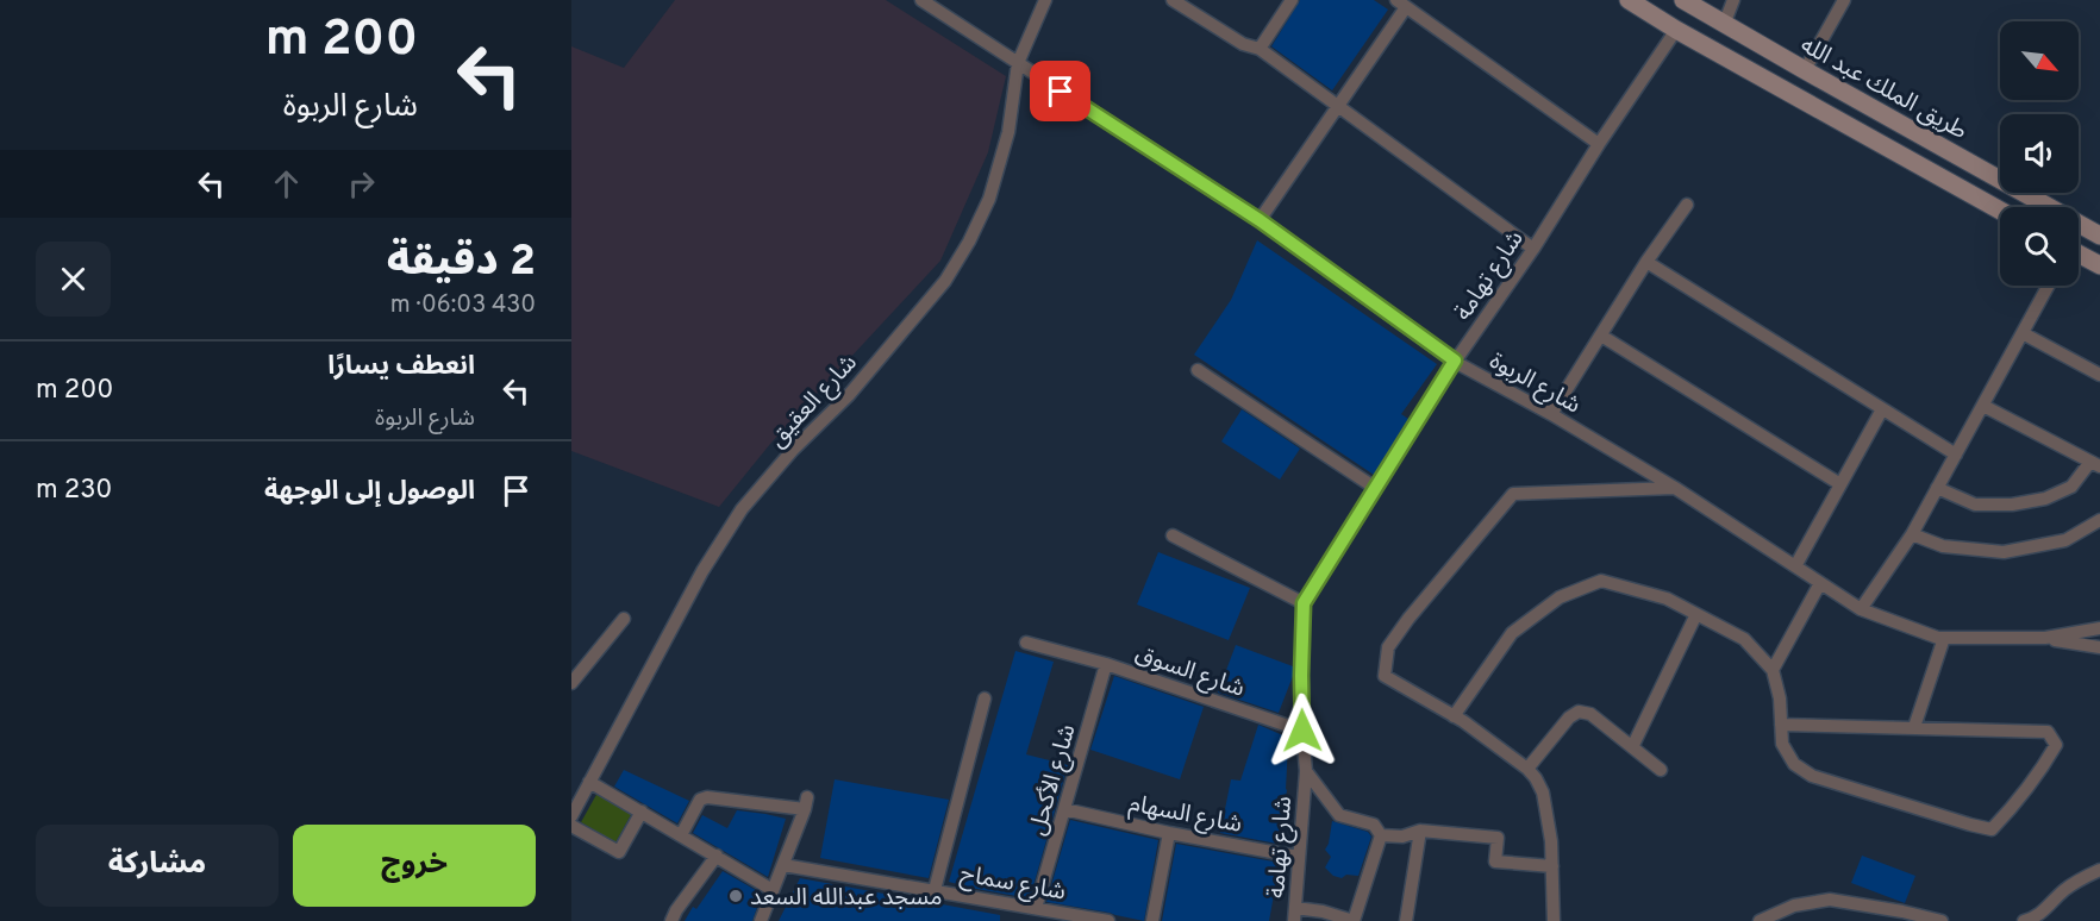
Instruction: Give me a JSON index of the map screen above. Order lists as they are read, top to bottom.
{
  "streets": {
    "main road": ["طريق الملك عبد الله"],
    "street": [
      "شارع تهامة",
      "شارع الربوة",
      "شارع العقيق",
      "شارع السوق",
      "شارع الأكحل",
      "شارع السهام",
      "شارع سماح"
    ]
  },
  "crossings": [
    ["شارع تهامة", "شارع الربوة"],
    ["شارع تهامة", "شارع السوق"],
    ["شارع تهامة", "شارع السهام"],
    ["شارع الربوة", "شارع العقيق"],
    ["شارع السوق", "شارع الأكحل"],
    ["شارع الأكحل", "شارع السهام"],
    ["شارع الأكحل", "شارع سماح"]
  ],
  "places": ["مسجد عبدالله السعد"],
  "north": "bottom right",
  "page": {
    "turn": ["200 m", "شارع الربوة"],
    "heading": ["2 دقيقة", "430 m · 06:03"],
    "list": [
      {
        "name": "انعطف يسارًا",
        "note": "شارع الربوة",
        "value": "200 m"
      },
      {
        "name": "الوصول إلى الوجهة",
        "value": "230 m"
      }
    ],
    "buttons": ["خروج", "مشاركة"]
  }
}
